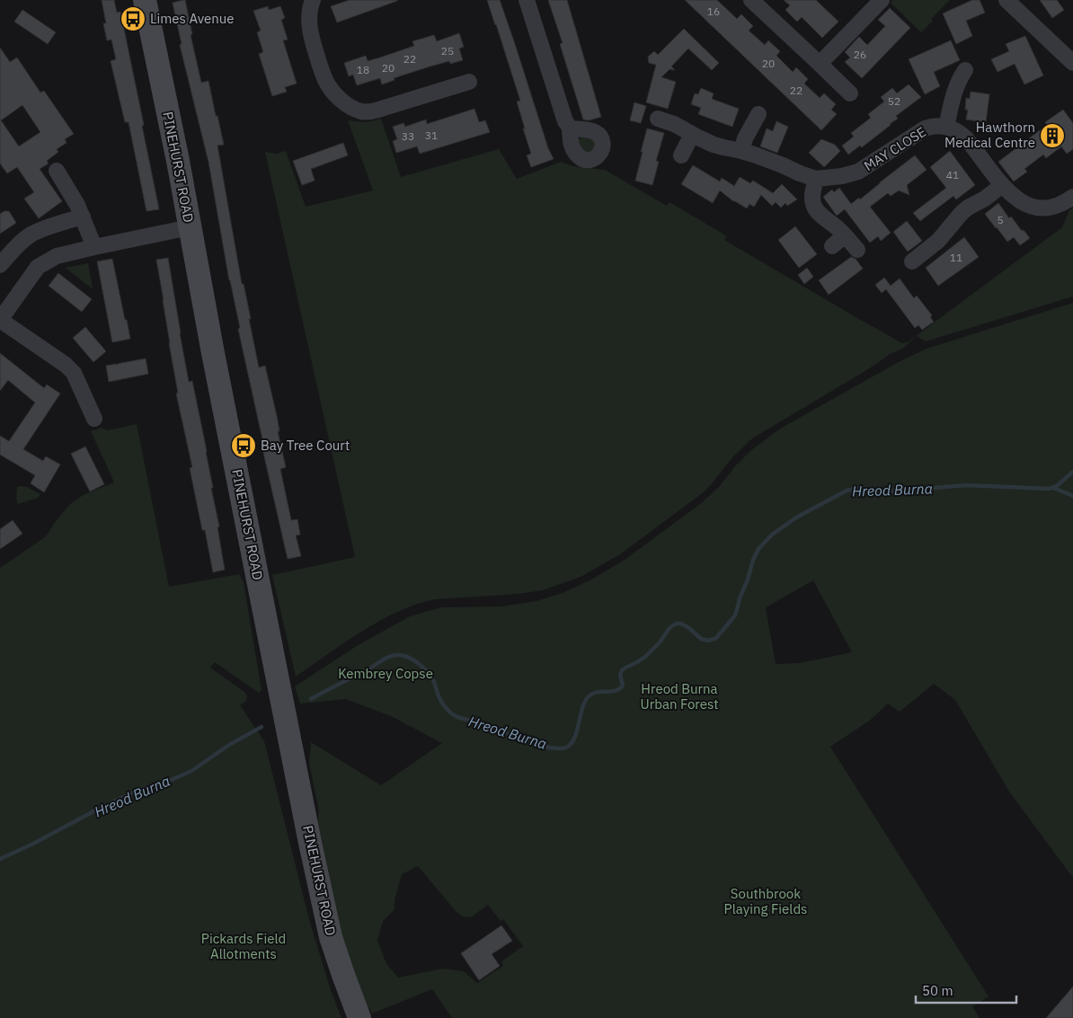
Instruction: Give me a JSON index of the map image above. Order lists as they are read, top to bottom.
{
  "streets": {
    "street": ["MAY CLOSE", "PINEHURST ROAD"]
  },
  "water": ["Hreod Burna"],
  "parks": [
    "Kembrey Copse",
    "Hreod Burna Urban Forest",
    "Southbrook Playing Fields",
    "Pickards Field Allotments"
  ],
  "places": {
    "bus stop": ["Limes Avenue", "Bay Tree Court"],
    "building": ["Hawthorn Medical Centre"]
  },
  "house_numbers": [
    "16",
    "25",
    "26",
    "22",
    "20",
    "20",
    "18",
    "22",
    "52",
    "31",
    "33",
    "41",
    "5",
    "11"
  ],
  "scale_bar": "50 m"
}
